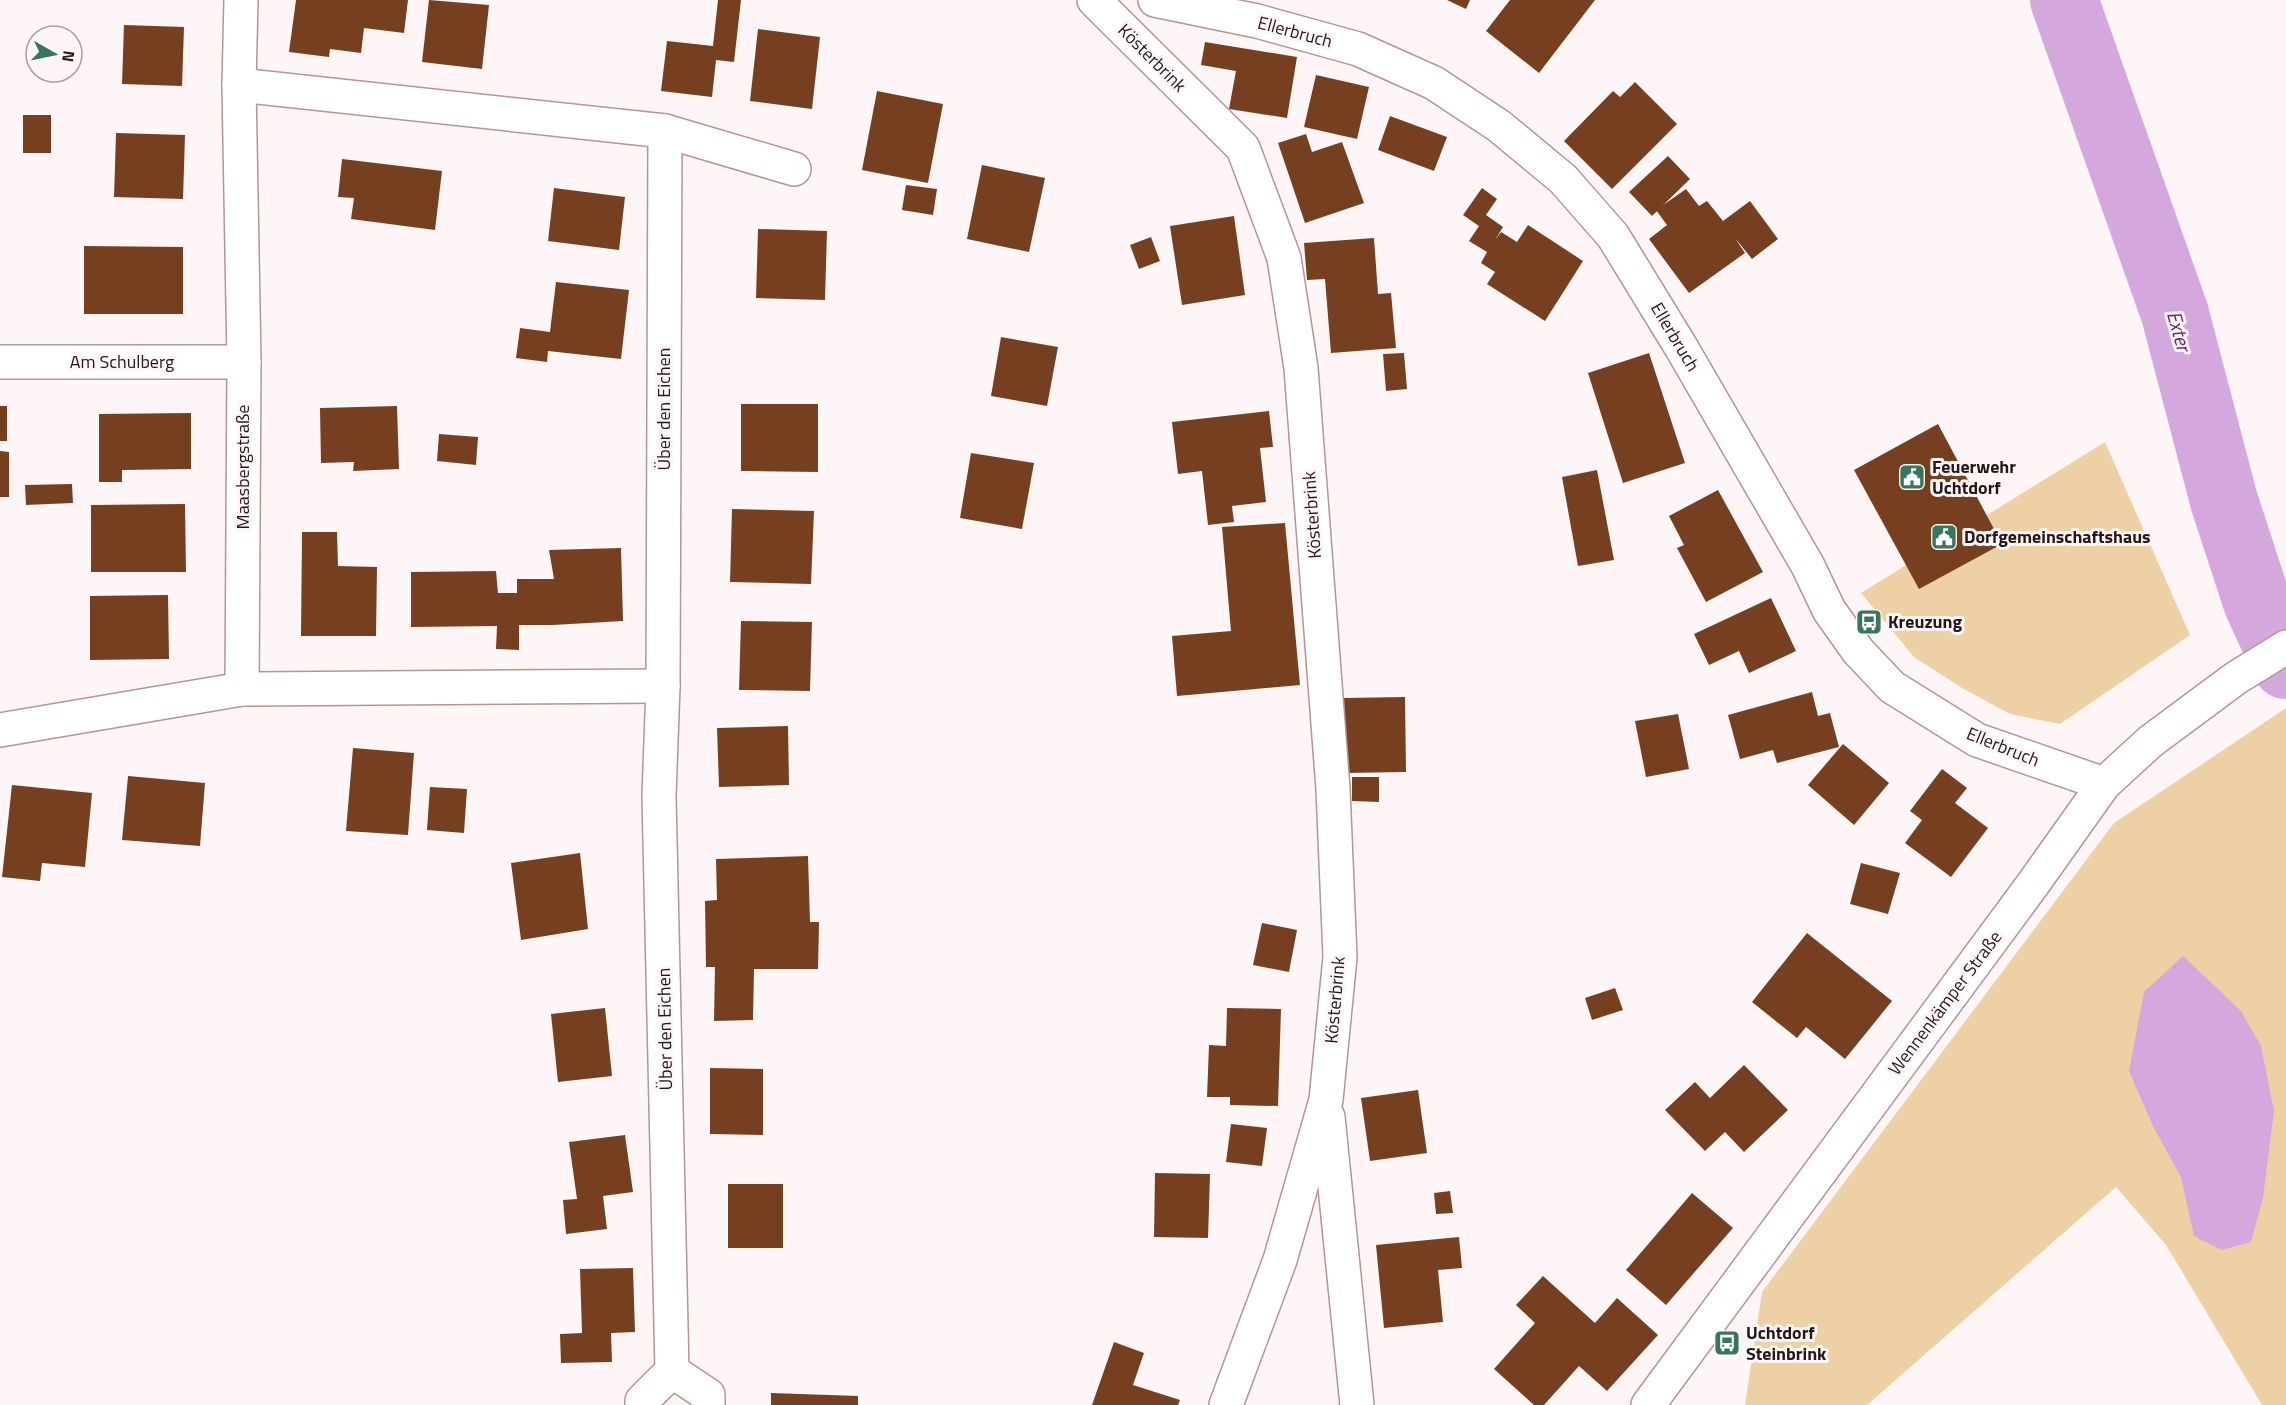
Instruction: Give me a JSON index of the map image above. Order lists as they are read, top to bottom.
{
  "streets": {
    "street": [
      "Ellerbruch",
      "Kösterbrink",
      "Am Schulberg",
      "Über den Eichen",
      "Maasbergstraße",
      "Wennenkämper Straße"
    ]
  },
  "crossings": [
    ["Ellerbruch", "Wennenkämper Straße"],
    ["Am Schulberg", "Maasbergstraße"]
  ],
  "water": ["Exter"],
  "places": {
    "public building": ["Feuerwehr Uchtdorf", "Dorfgemeinschaftshaus"],
    "bus stop": ["Kreuzung", "Uchtdorf Steinbrink"]
  },
  "north": "right"
}
